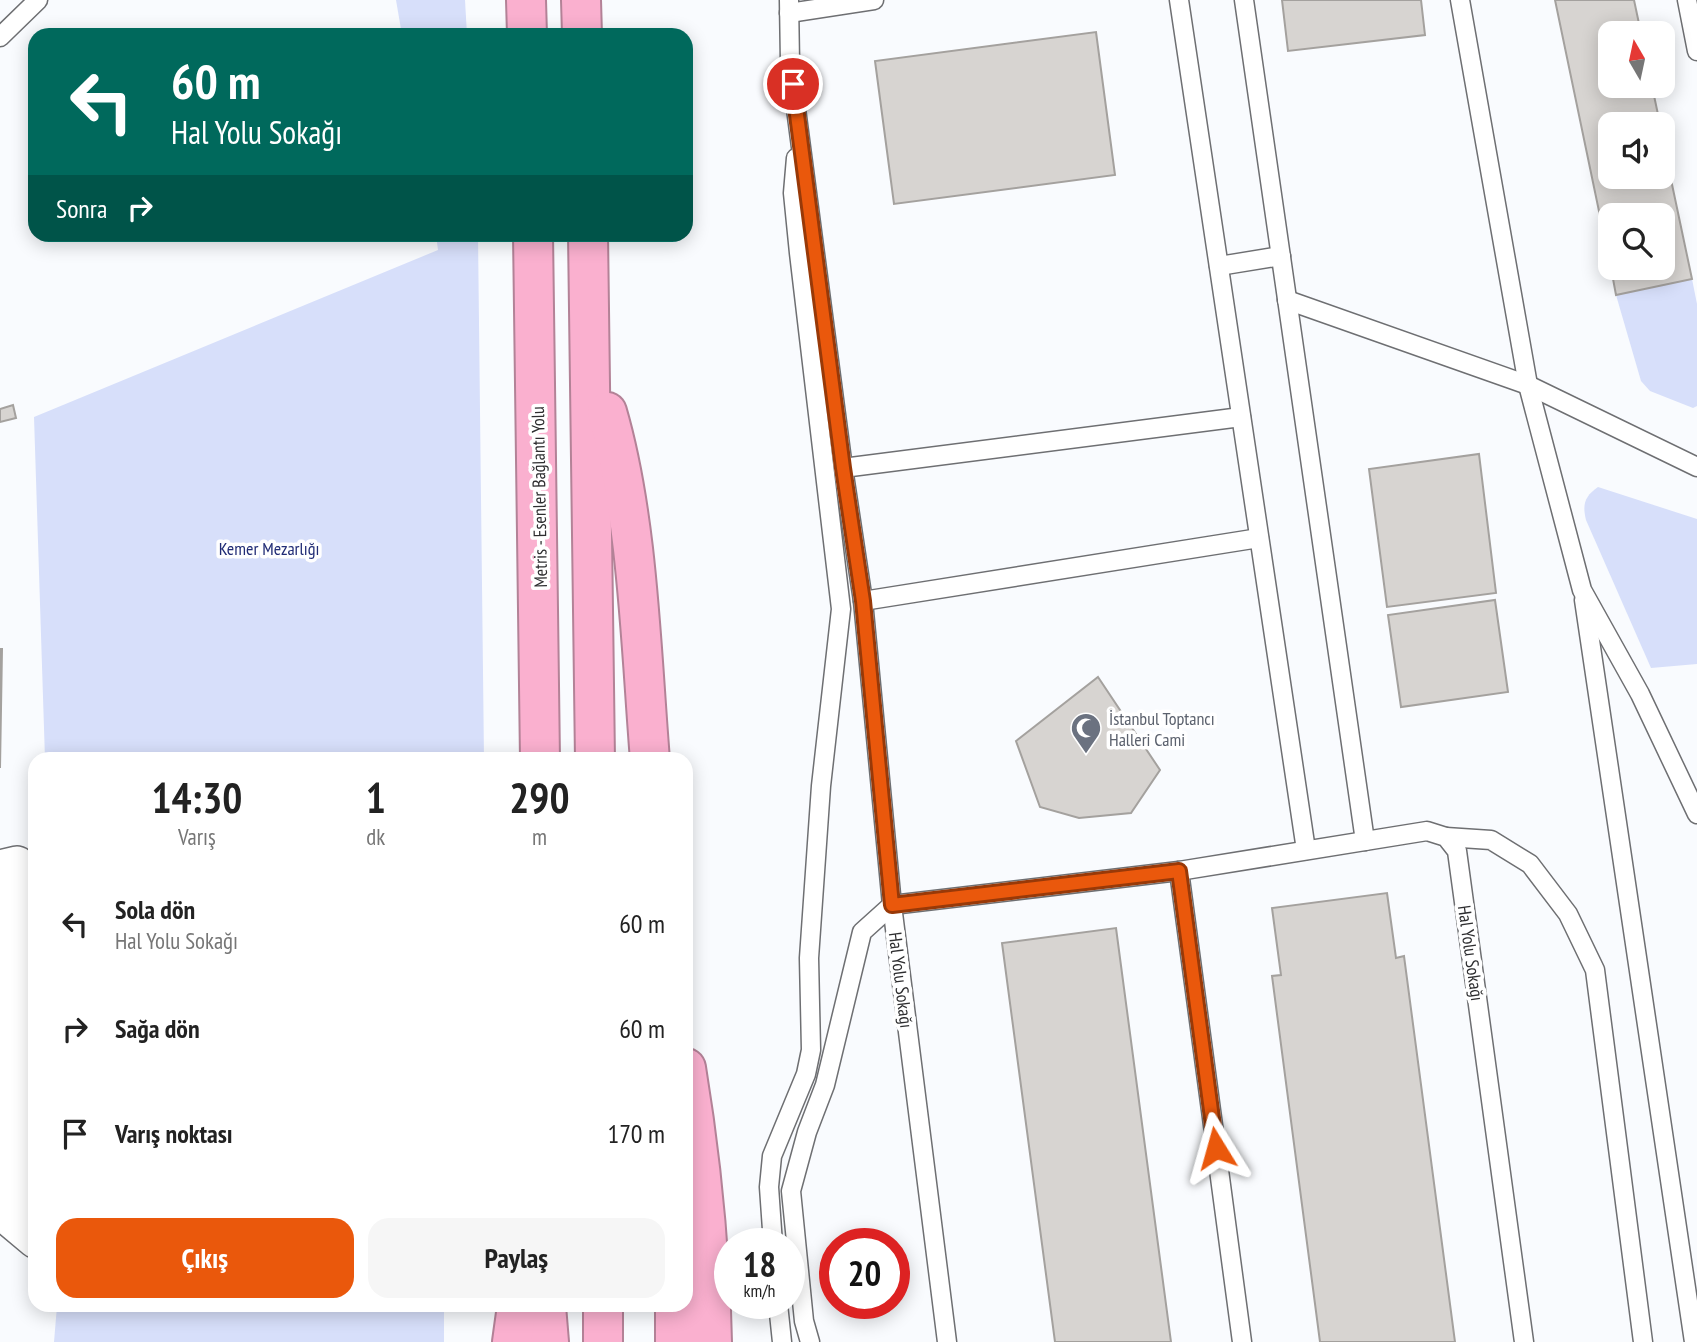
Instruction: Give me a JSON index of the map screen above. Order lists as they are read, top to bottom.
{
  "streets": {
    "highway": ["Metris - Esenler Bağlantı Yolu"],
    "lane": ["Hal Yolu Sokağı"]
  },
  "parks": ["Kemer Mezarlığı"],
  "places": {
    "mosque": ["İstanbul Toptancı Halleri Cami"]
  },
  "north": "top",
  "page": {
    "turn": ["60 m", "Hal Yolu Sokağı"],
    "then": "Sonra",
    "eta": [
      "14:30",
      "Varış",
      "1",
      "dk",
      "290",
      "m"
    ],
    "list": [
      {
        "name": "Sola dön",
        "note": "Hal Yolu Sokağı",
        "value": "60 m"
      },
      {
        "name": "Sağa dön",
        "value": "60 m"
      },
      {
        "name": "Varış noktası",
        "value": "170 m"
      }
    ],
    "buttons": ["Çıkış", "Paylaş"],
    "speed": "18 km/h",
    "limit": "20"
  }
}
